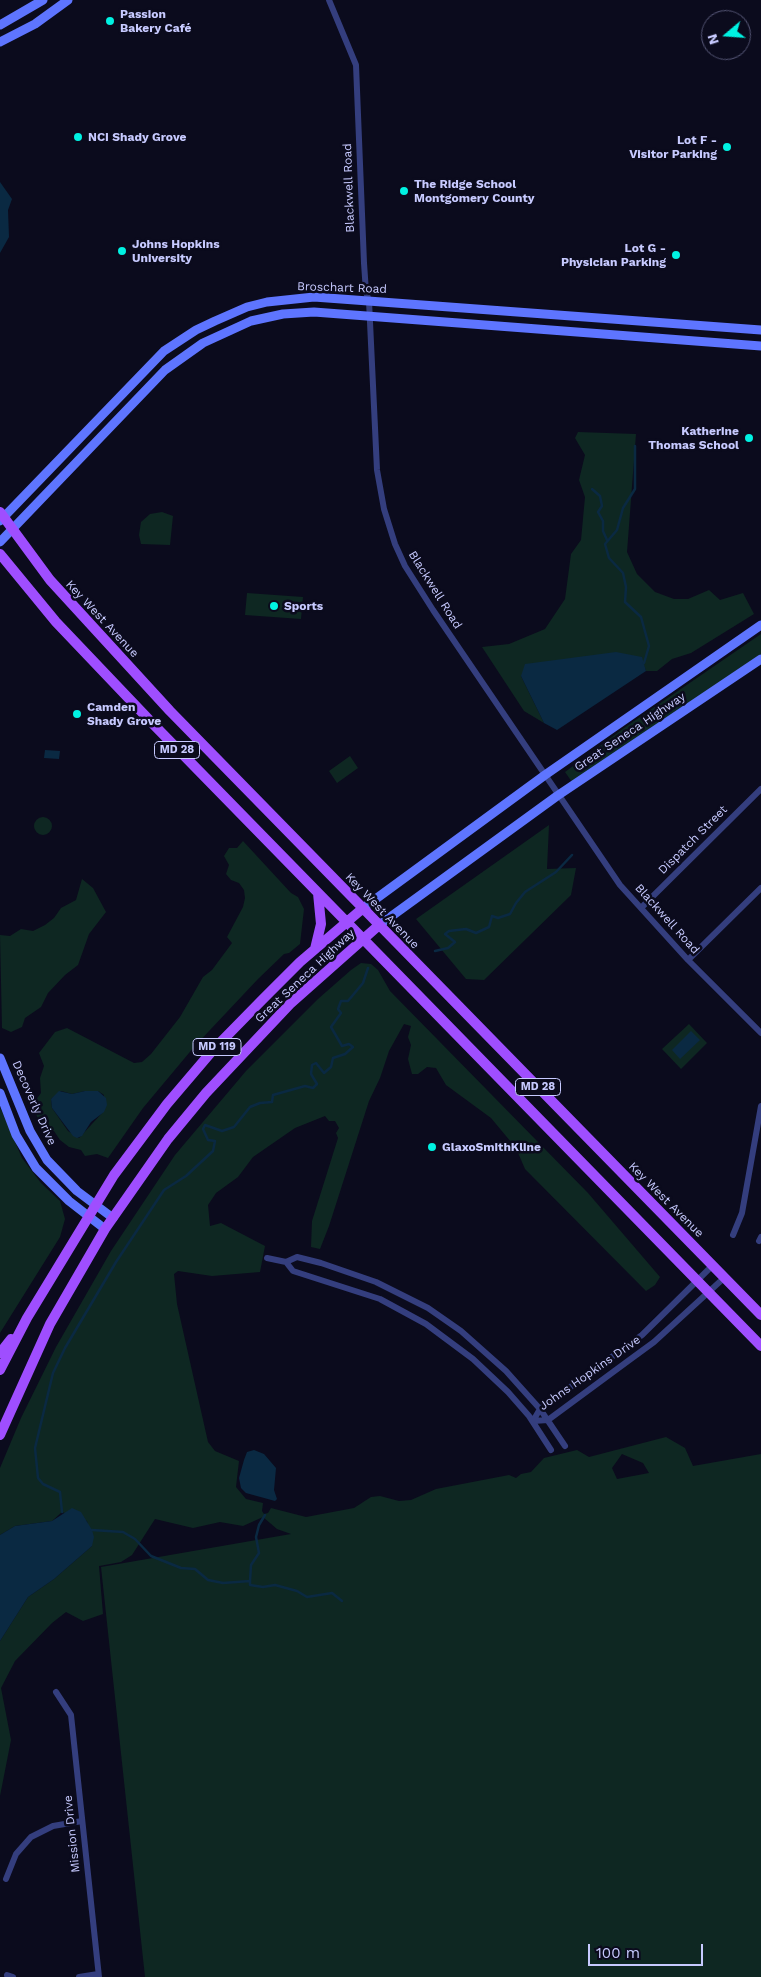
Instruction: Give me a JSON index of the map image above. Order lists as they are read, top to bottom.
{
  "streets": {
    "main road": [
      "Key West Avenue",
      "Great Seneca Highway",
      "MD 28",
      "MD 119"
    ],
    "street": [
      "Blackwell Road",
      "Broschart Road",
      "Dispatch Street",
      "Decoverly Drive",
      "Johns Hopkins Drive",
      "Mission Drive"
    ]
  },
  "crossings": [
    ["Blackwell Road", "Broschart Road"],
    ["Blackwell Road", "Great Seneca Highway"],
    ["Blackwell Road", "Dispatch Street"],
    ["Broschart Road", "Key West Avenue"],
    ["Key West Avenue", "Great Seneca Highway"],
    ["Key West Avenue", "Johns Hopkins Drive"],
    ["Great Seneca Highway", "MD 28"],
    ["Great Seneca Highway", "Decoverly Drive"],
    ["MD 28", "Johns Hopkins Drive"]
  ],
  "places": [
    "Passion Bakery Café",
    "NCI Shady Grove",
    "Lot F - Visitor Parking",
    "The Ridge School Montgomery County",
    "Johns Hopkins University",
    "Lot G - Physician Parking",
    "Katherine Thomas School",
    "Sports",
    "Camden Shady Grove",
    "GlaxoSmithKline"
  ],
  "scale_bar": "100 m",
  "north": "left"
}
